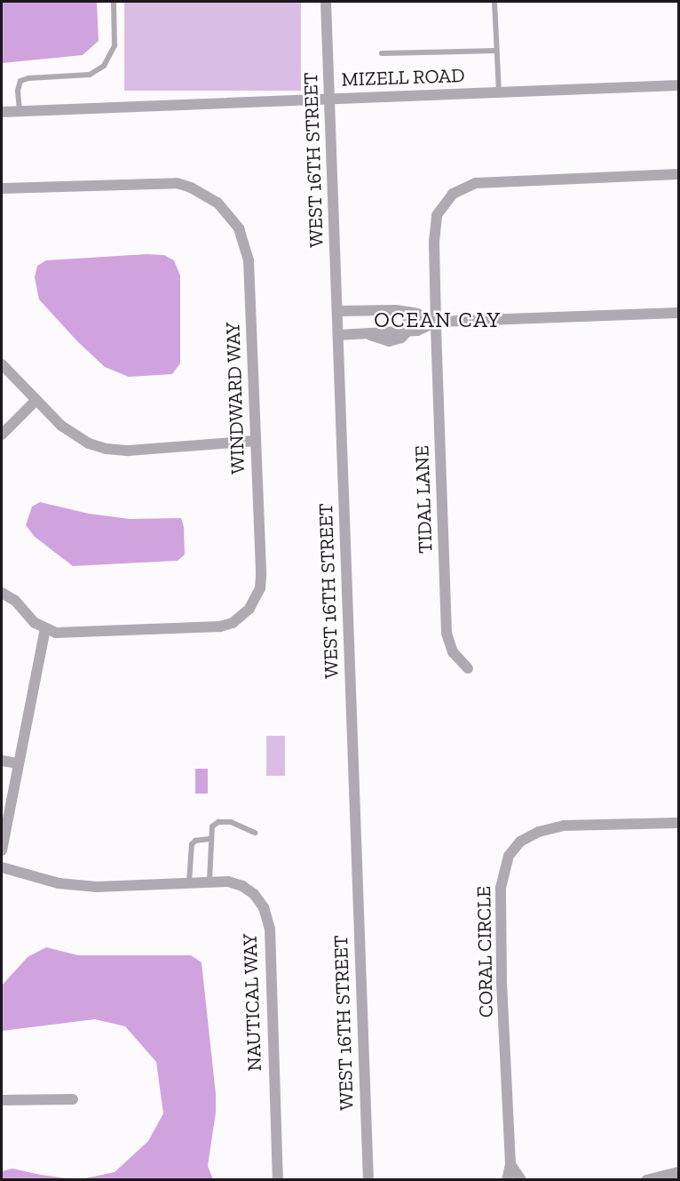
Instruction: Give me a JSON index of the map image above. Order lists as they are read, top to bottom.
{
  "streets": {
    "street": [
      "MIZELL ROAD",
      "WEST 16TH STREET",
      "WINDWARD WAY",
      "TIDAL LANE",
      "CORAL CIRCLE",
      "NAUTICAL WAY"
    ]
  },
  "crossings": [
    ["MIZELL ROAD", "WEST 16TH STREET"]
  ],
  "districts": ["OCEAN CAY"]
}
